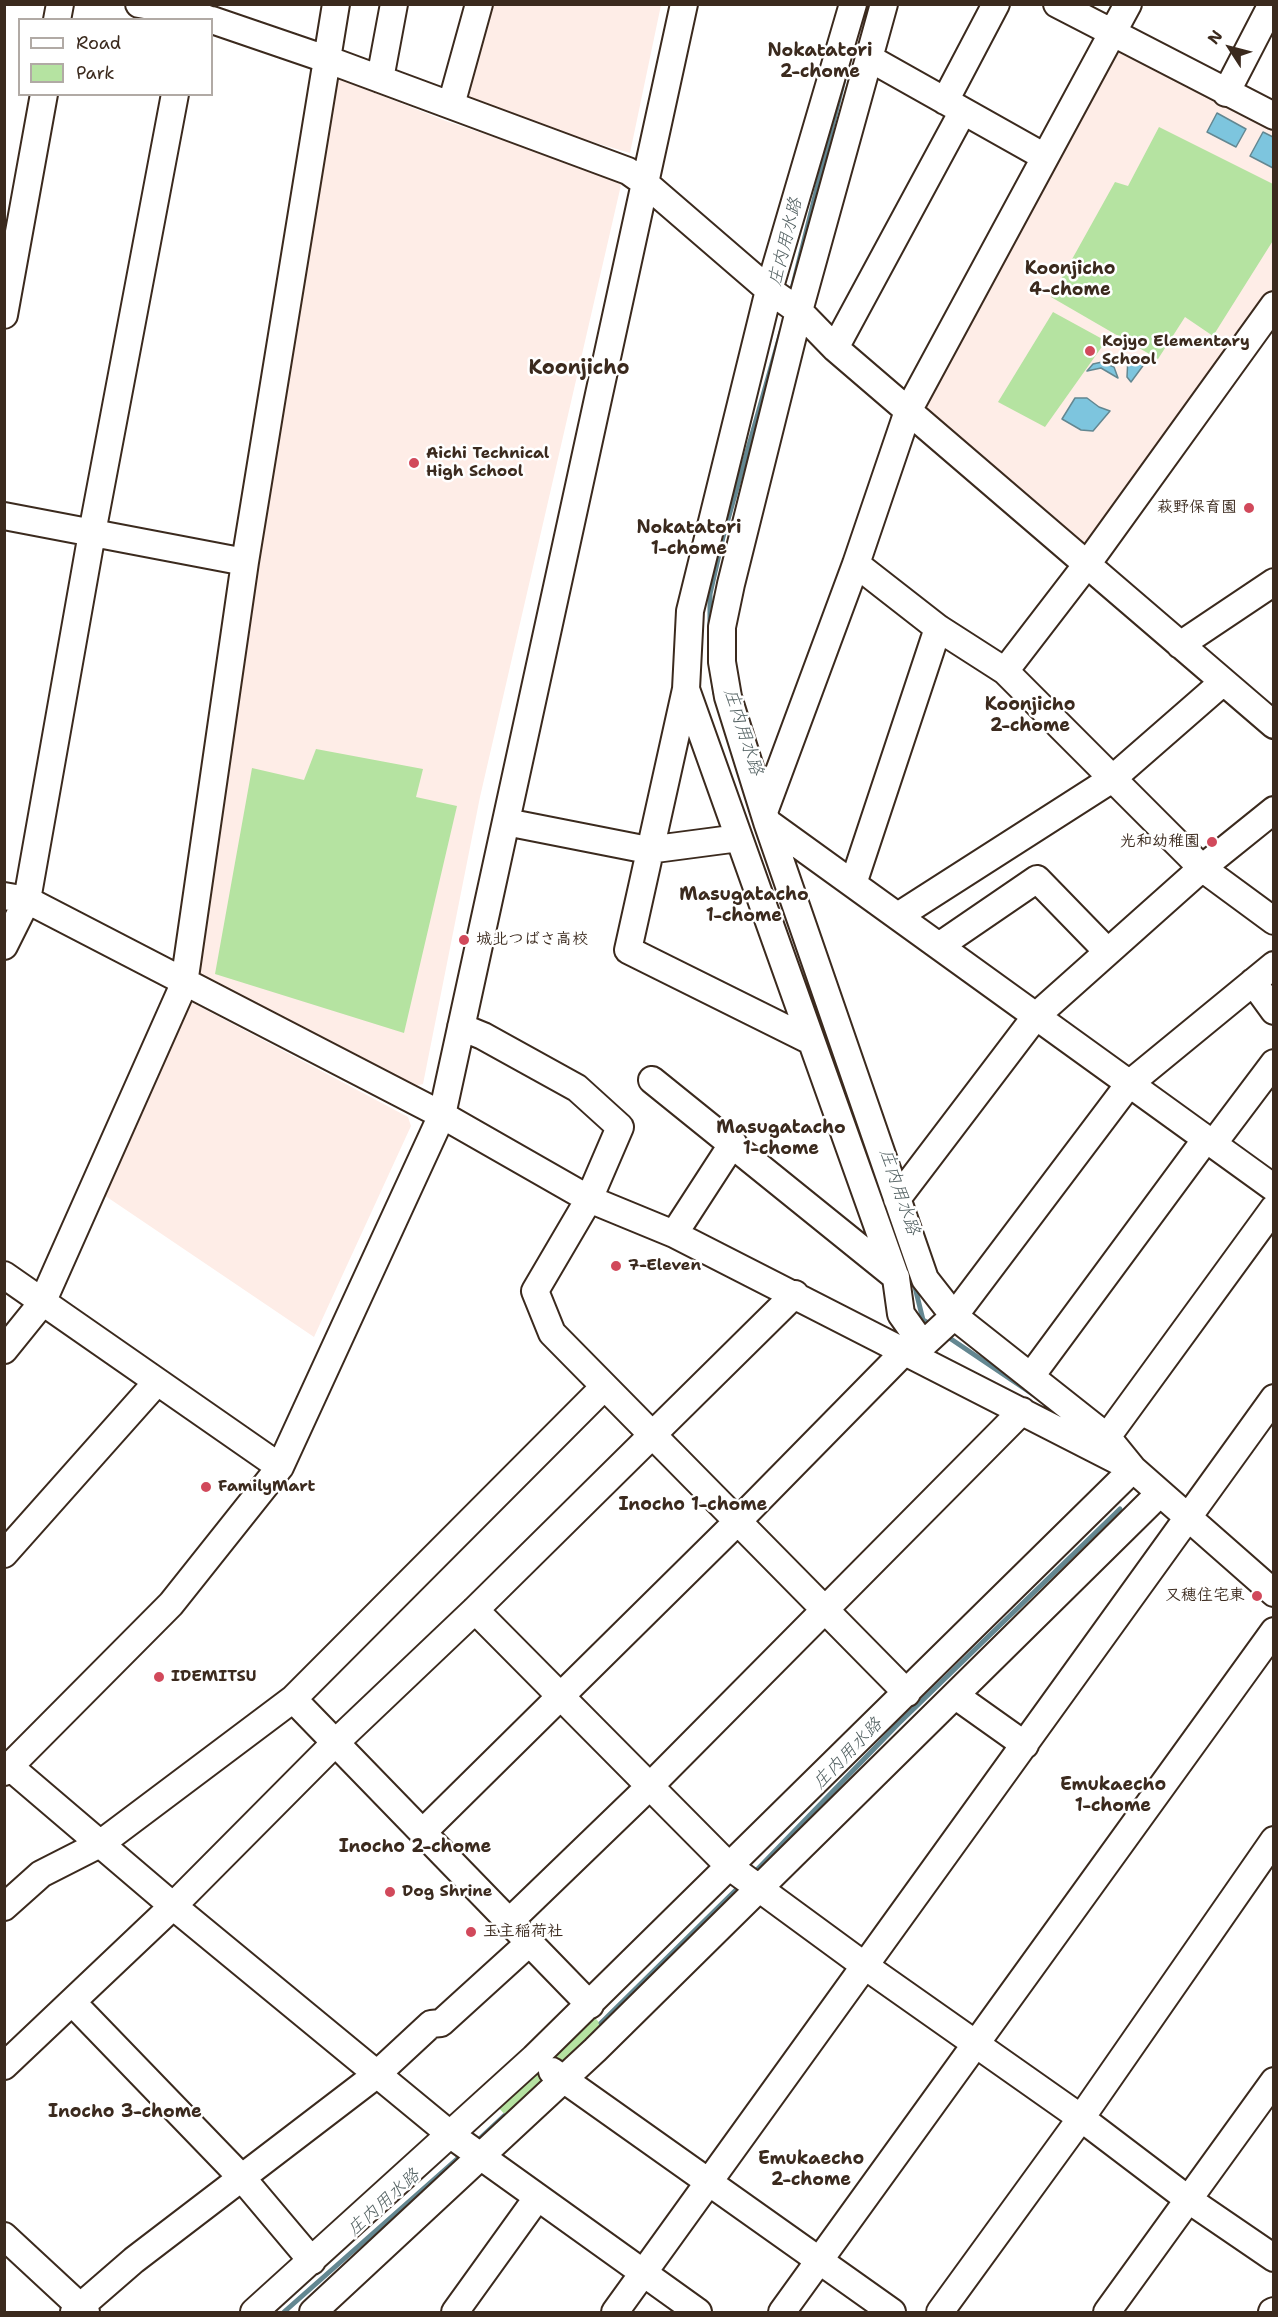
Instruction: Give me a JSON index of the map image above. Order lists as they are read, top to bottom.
{
  "districts": [
    "Nokatatori 2-chome",
    "Koonjicho 4-chome",
    "Koonjicho",
    "Nokatatori 1-chome",
    "Koonjicho 2-chome",
    "Masugatacho 1-chome",
    "Masugatacho 1-chome",
    "Inocho 1-chome",
    "Emukaecho 1-chome",
    "Inocho 2-chome",
    "Inocho 3-chome",
    "Emukaecho 2-chome"
  ],
  "water": ["庄内用水路"],
  "places": [
    "Kojyo Elementary School",
    "Aichi Technical High School",
    "萩野保育園",
    "光和幼稚園",
    "城北つばさ高校",
    "7-Eleven",
    "FamilyMart",
    "又穂住宅東",
    "IDEMITSU",
    "Dog Shrine",
    "玉主稲荷社"
  ],
  "legend": ["Road", "Park"],
  "north": "top left"
}
